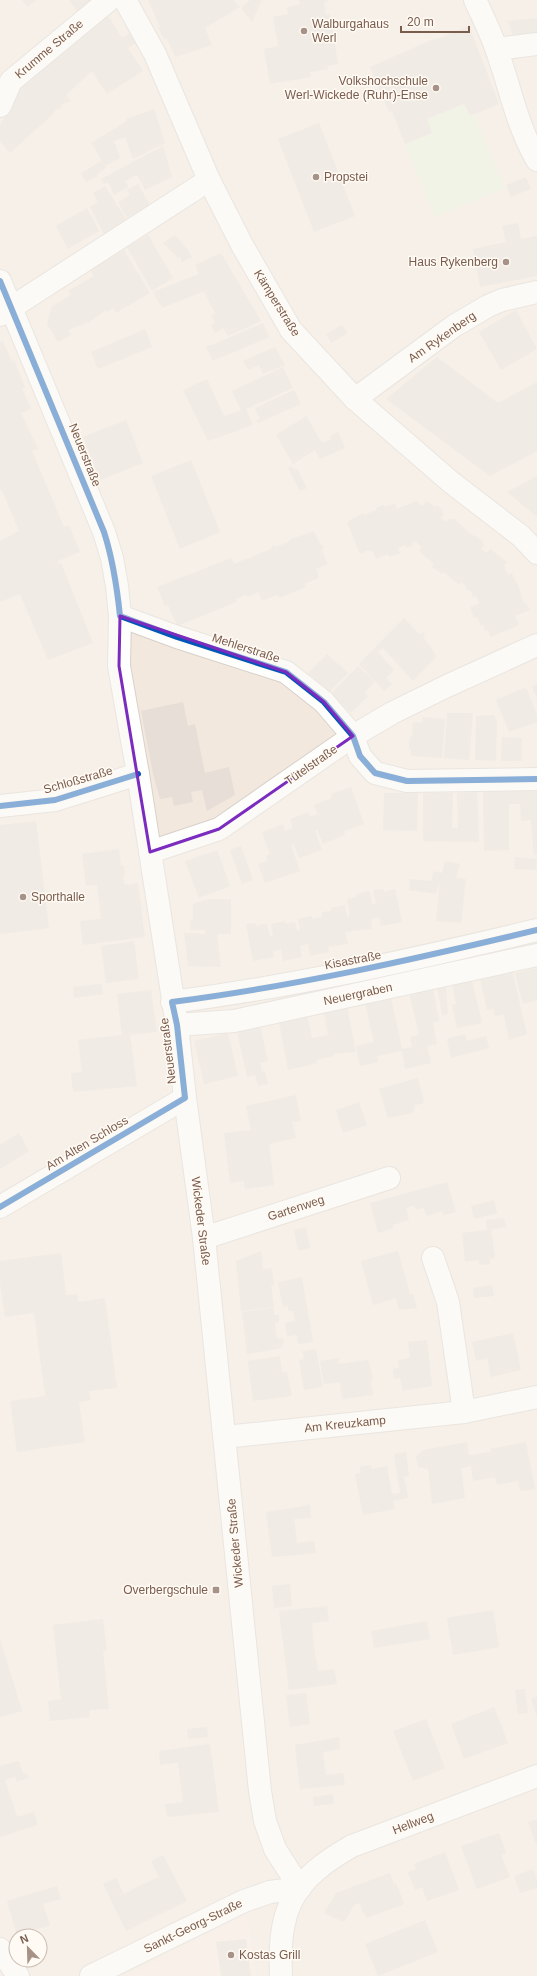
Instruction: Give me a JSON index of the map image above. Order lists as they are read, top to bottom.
{
  "streets": {
    "street": [
      "Krumme Straße",
      "Kämperstraße",
      "Am Rykenberg",
      "Neuerstraße",
      "Mehlerstraße",
      "Tütelstraße",
      "Schloßstraße",
      "Kisastraße",
      "Neuergraben",
      "Am Alten Schloss",
      "Gartenweg",
      "Wickeder Straße",
      "Am Kreuzkamp",
      "Hellweg",
      "Sankt-Georg-Straße"
    ]
  },
  "crossings": [
    ["Kämperstraße", "Am Rykenberg"],
    ["Neuerstraße", "Mehlerstraße"],
    ["Neuerstraße", "Tütelstraße"],
    ["Neuerstraße", "Schloßstraße"],
    ["Neuerstraße", "Kisastraße"],
    ["Neuerstraße", "Neuergraben"],
    ["Neuerstraße", "Am Alten Schloss"],
    ["Neuerstraße", "Wickeder Straße"],
    ["Mehlerstraße", "Tütelstraße"],
    ["Am Alten Schloss", "Wickeder Straße"],
    ["Gartenweg", "Wickeder Straße"],
    ["Wickeder Straße", "Am Kreuzkamp"],
    ["Wickeder Straße", "Hellweg"],
    ["Wickeder Straße", "Sankt-Georg-Straße"],
    ["Hellweg", "Sankt-Georg-Straße"]
  ],
  "places": {
    "other": [
      "Walburgahaus Werl",
      "Volkshochschule Werl-Wickede (Ruhr)-Ense",
      "Propstei",
      "Haus Rykenberg",
      "Sporthalle",
      "Kostas Grill"
    ],
    "transit": ["Overbergschule"]
  },
  "scale_bar": "20 m",
  "north": "top left"
}
